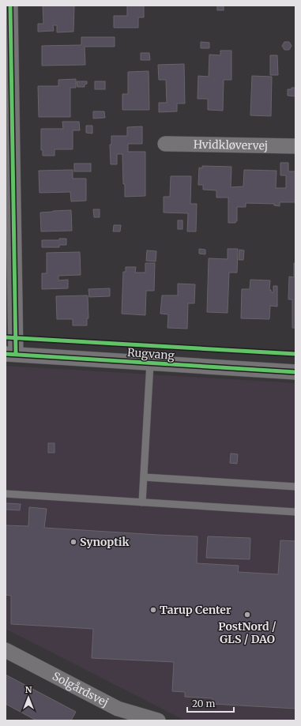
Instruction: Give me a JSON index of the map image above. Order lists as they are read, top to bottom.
{
  "streets": {
    "street": ["Hvidkløvervej", "Rugvang", "Solgårdsvej"]
  },
  "places": ["Synoptik", "Tarup Center", "PostNord / GLS / DAO"],
  "scale_bar": "20 m",
  "north": "top"
}
